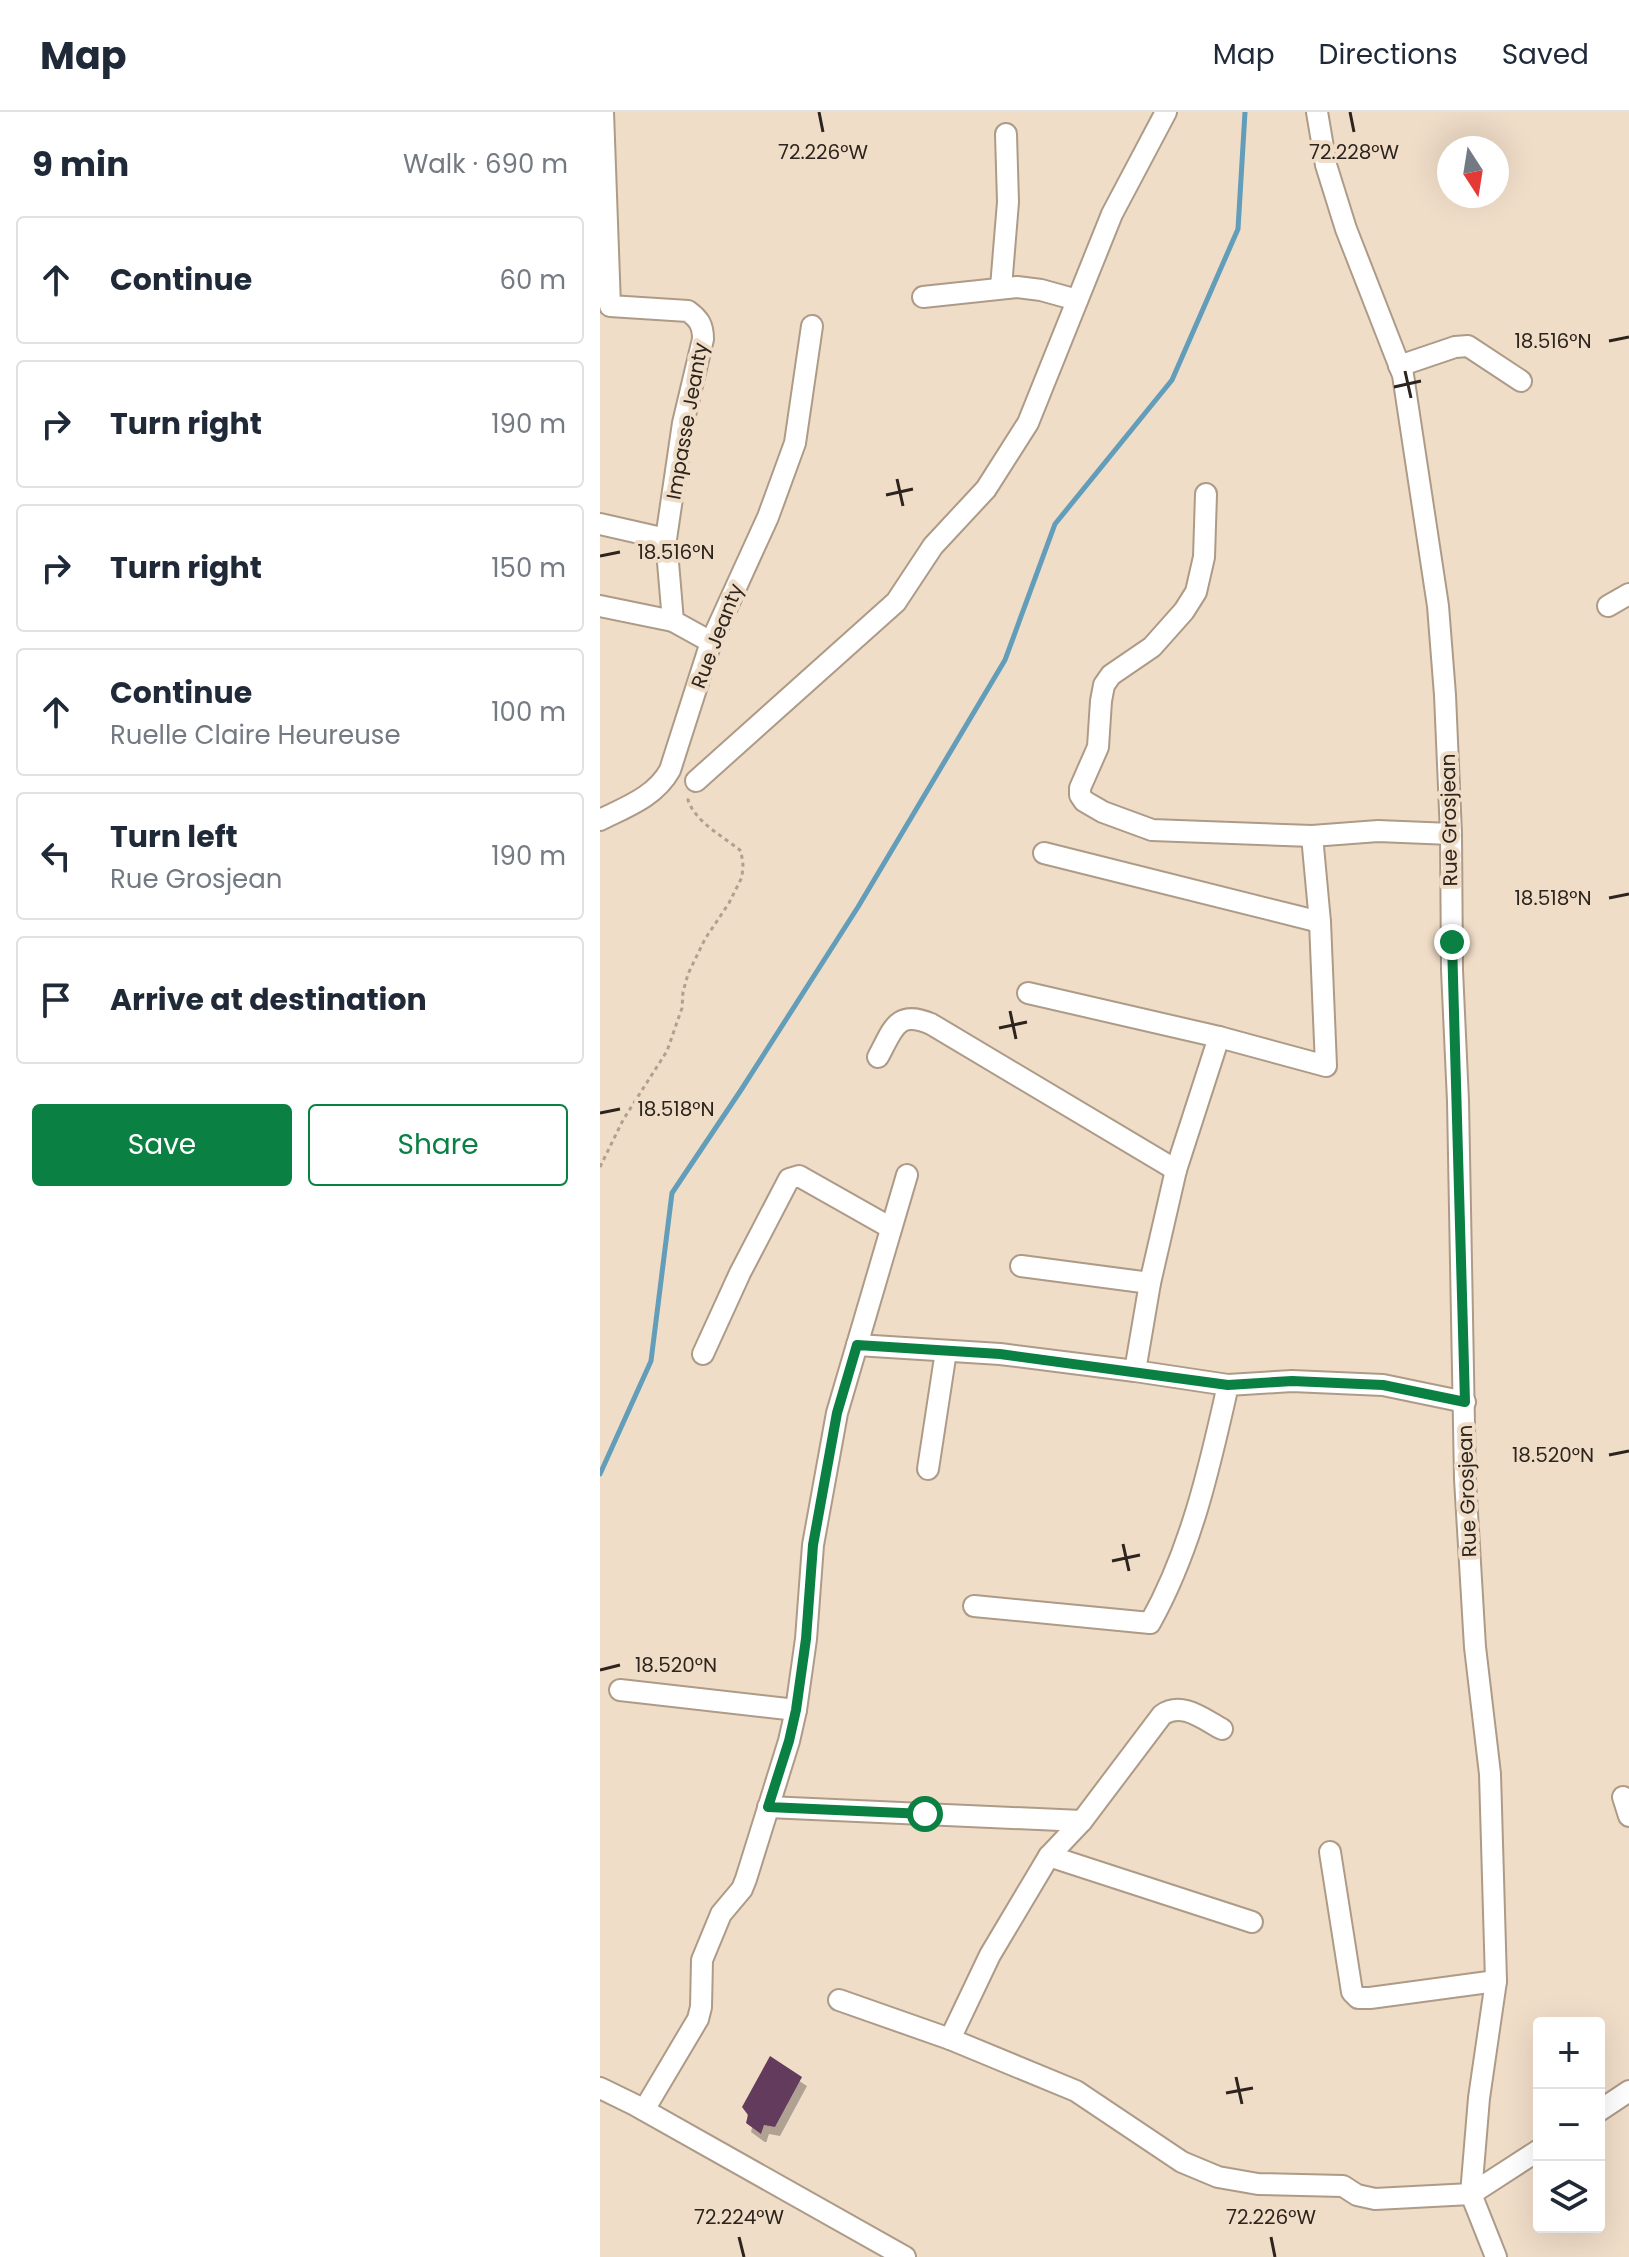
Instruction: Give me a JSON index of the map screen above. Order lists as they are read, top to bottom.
{
  "streets": {
    "street": ["Impasse Jeanty", "Rue Jeanty", "Rue Grosjean"]
  },
  "north": "bottom",
  "page": {
    "header": "Map",
    "nav": ["Map", "Directions", "Saved"],
    "heading": ["9 min", "Walk · 690 m"],
    "list": [
      ["Continue", "60 m"],
      ["Turn right", "190 m"],
      ["Turn right", "150 m"],
      ["Continue", "Ruelle Claire Heureuse", "100 m"],
      ["Turn left", "Rue Grosjean", "190 m"],
      "Arrive at destination"
    ],
    "buttons": ["Save", "Share"],
    "map_buttons": ["+", "−"]
  },
  "coordinates": [
    "72.226°W",
    "72.228°W",
    "18.516°N",
    "18.518°N",
    "18.520°N",
    "72.224°W"
  ]
}
